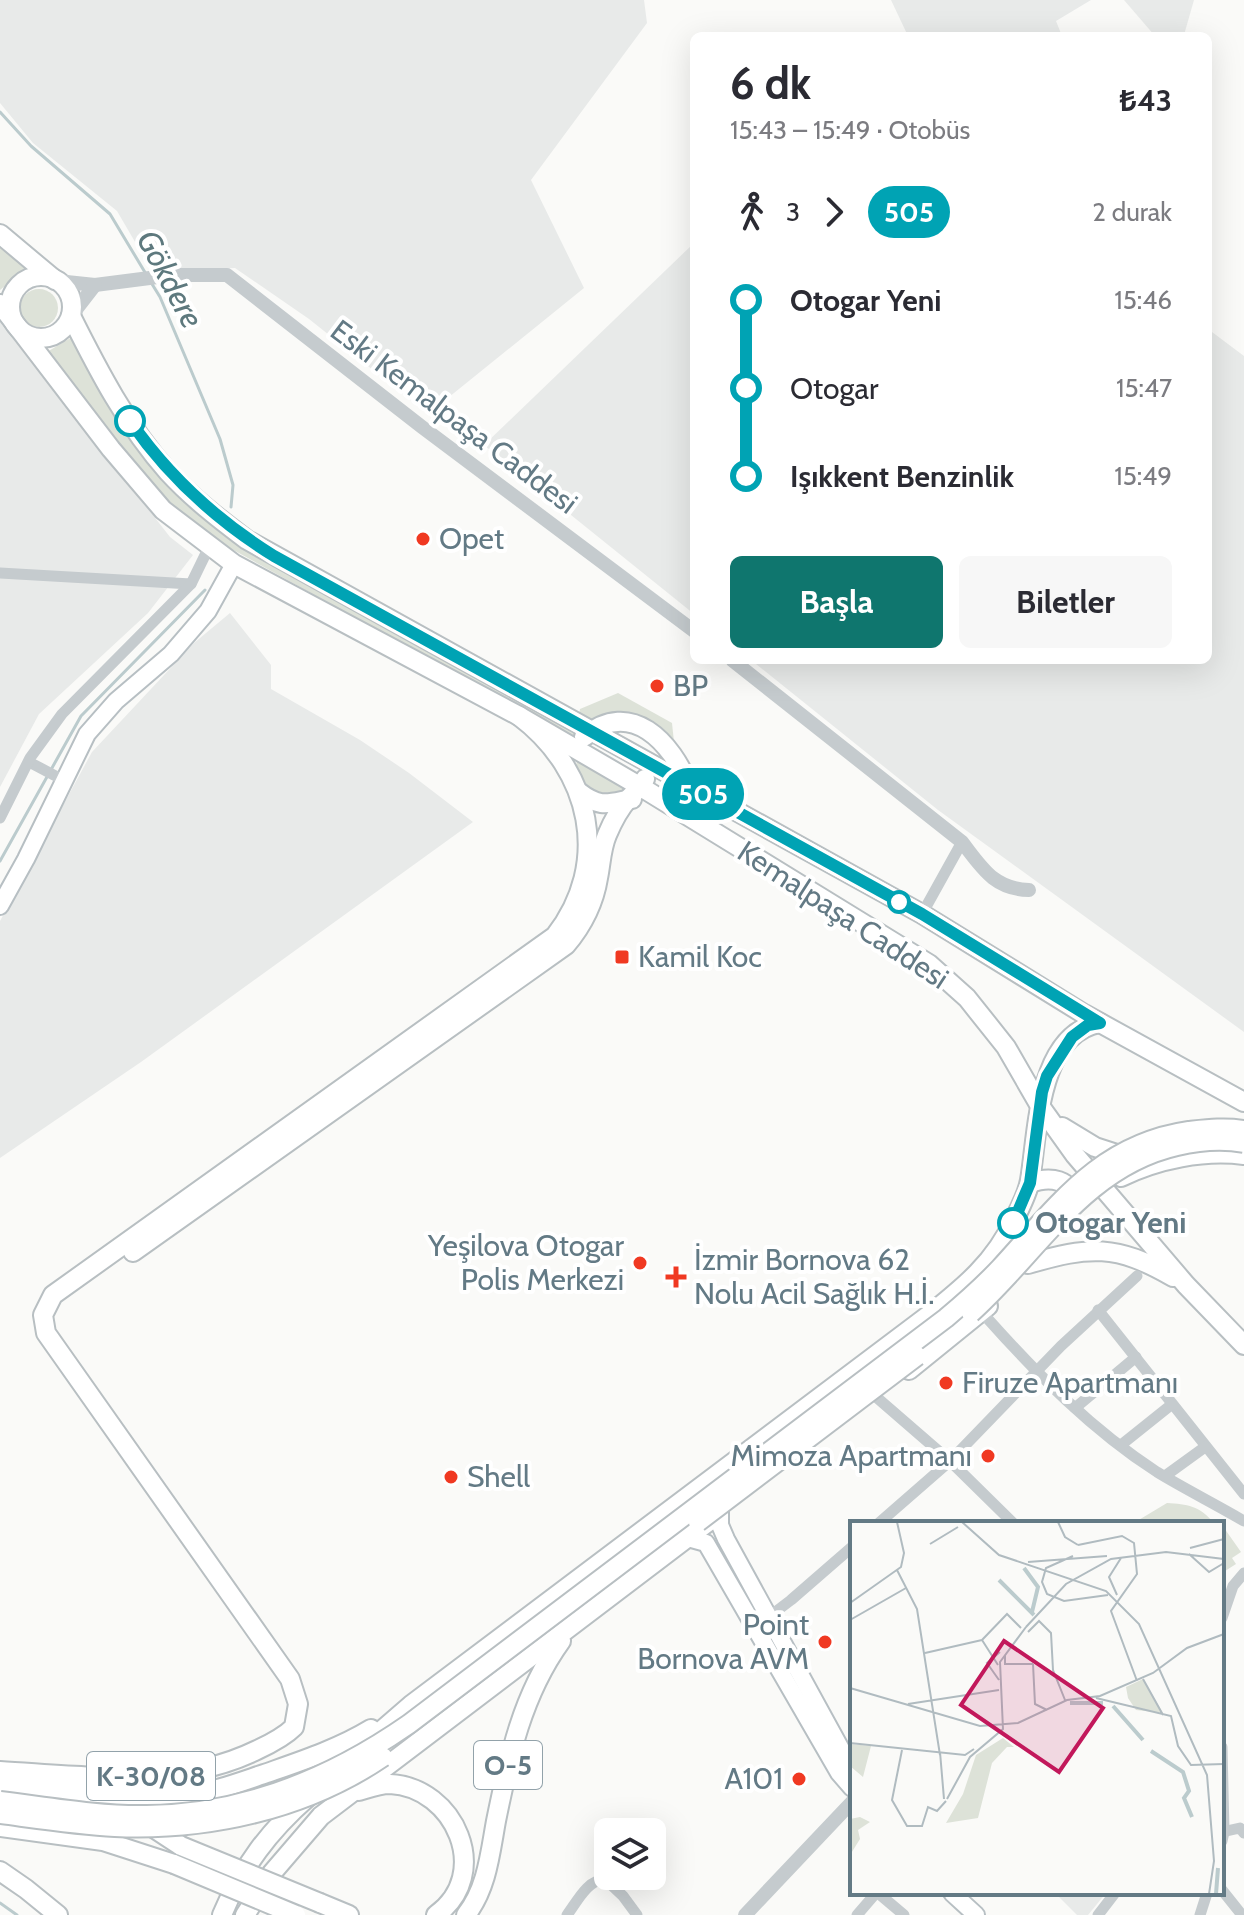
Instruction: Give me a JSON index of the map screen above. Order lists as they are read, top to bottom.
{
  "streets": {
    "main road": ["Kemalpaşa Caddesi", "O-5", "K-30/08"],
    "street": ["Eski Kemalpaşa Caddesi"]
  },
  "crossings": [
    ["Eski Kemalpaşa Caddesi", "Kemalpaşa Caddesi"]
  ],
  "water": ["Gökdere"],
  "places": {
    "other": [
      "Opet",
      "BP",
      "Otogar Yeni",
      "Yeşilova Otogar Polis Merkezi",
      "Firuze Apartmanı",
      "Mimoza Apartmanı",
      "Shell",
      "Point Bornova AVM",
      "A101"
    ],
    "transit": ["Kamil Koc"],
    "health": ["İzmir Bornova 62 Nolu Acil Sağlık H.İ."]
  },
  "lines": ["bus line 505"],
  "page": {
    "on_map": "505",
    "heading": ["6 dk", "15:43 – 15:49 · Otobüs", "₺43"],
    "legs": ["3", "505", "2 durak"],
    "list": [
      {
        "name": "Otogar Yeni",
        "value": "15:46"
      },
      {
        "name": "Otogar",
        "value": "15:47"
      },
      {
        "name": "Işıkkent Benzinlik",
        "value": "15:49"
      }
    ],
    "buttons": ["Başla", "Biletler"]
  }
}
